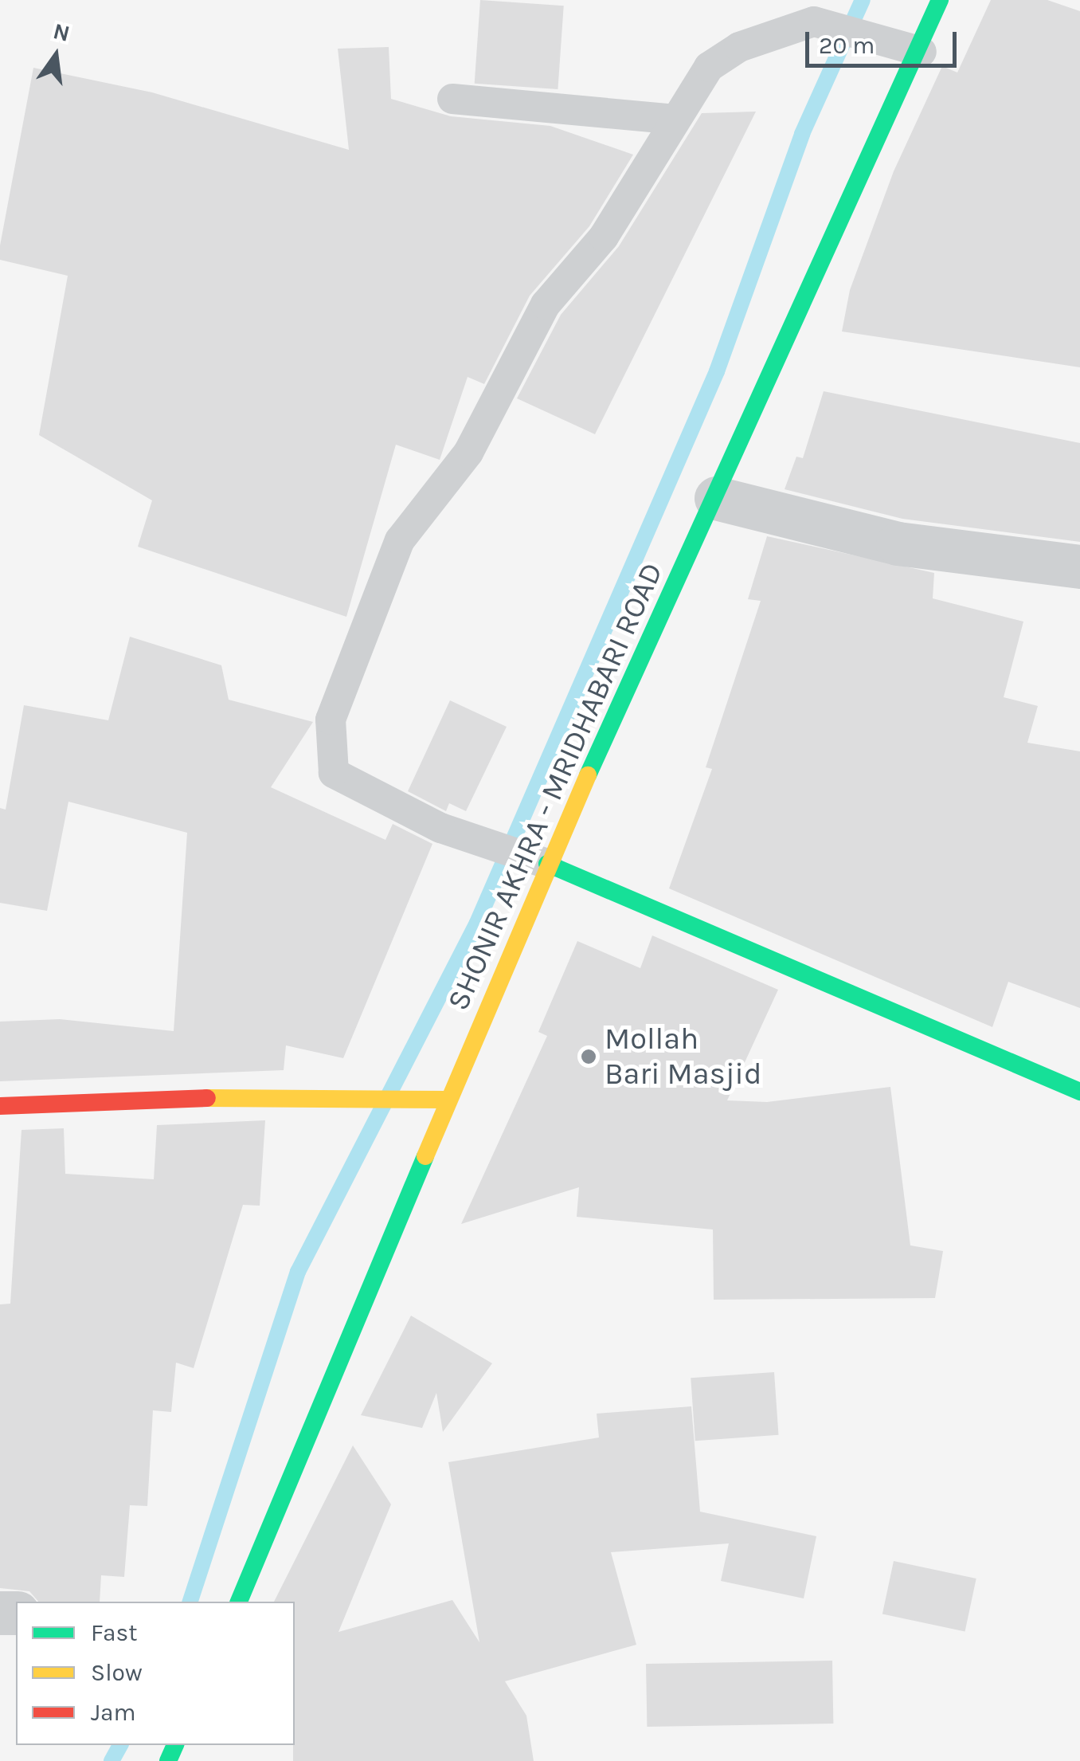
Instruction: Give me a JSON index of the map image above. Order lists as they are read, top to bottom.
{
  "streets": {
    "main road": ["SHONIR AKHRA - MRIDHABARI ROAD"]
  },
  "places": ["Mollah Bari Masjid"],
  "legend": ["Fast", "Slow", "Jam"],
  "scale_bar": "20 m",
  "north": "top"
}
